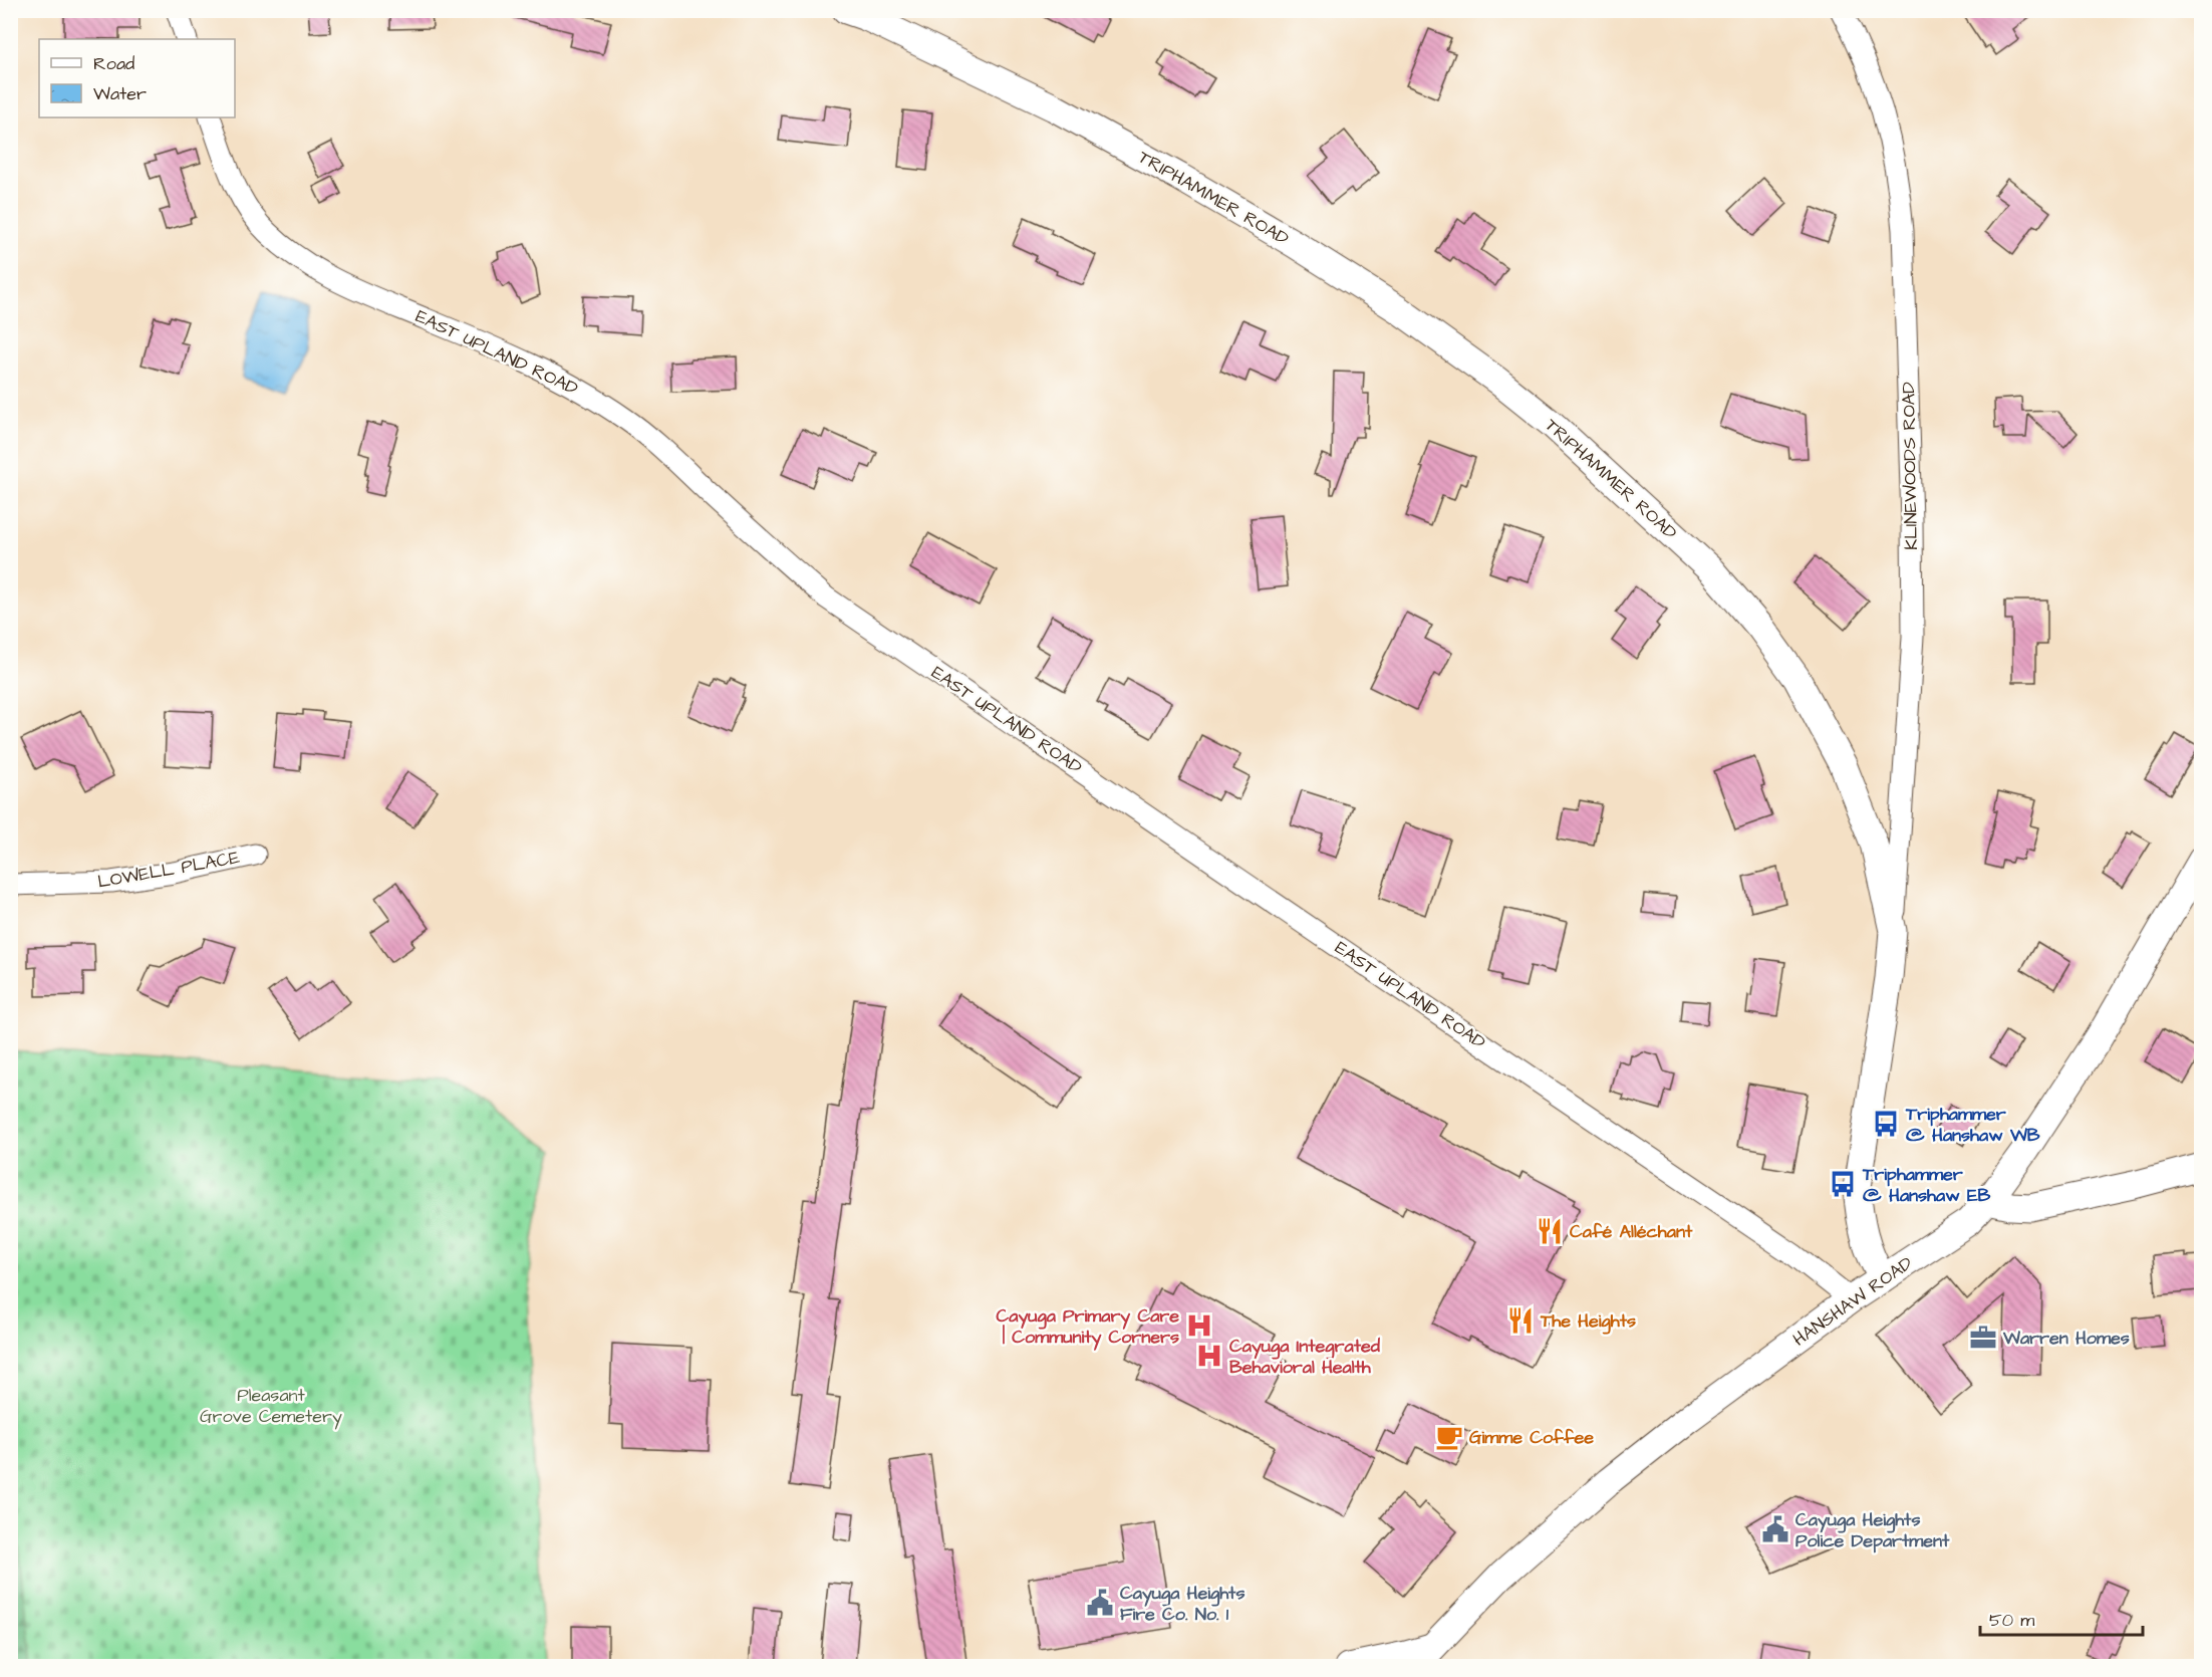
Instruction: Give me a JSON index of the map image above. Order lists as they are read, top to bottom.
{
  "streets": {
    "street": [
      "TRIPHAMMER ROAD",
      "EAST UPLAND ROAD",
      "KLINEWOODS ROAD",
      "LOWELL PLACE",
      "HANSHAW ROAD"
    ]
  },
  "crossings": [
    ["TRIPHAMMER ROAD", "KLINEWOODS ROAD"],
    ["TRIPHAMMER ROAD", "HANSHAW ROAD"],
    ["EAST UPLAND ROAD", "HANSHAW ROAD"]
  ],
  "parks": ["Pleasant Grove Cemetery"],
  "places": {
    "bus stop": ["Triphammer @ Hanshaw WB", "Triphammer @ Hanshaw EB"],
    "restaurant": ["Café Alléchant", "The Heights"],
    "hospital": ["Cayuga Primary Care | Community Corners", "Cayuga Integrated Behavioral Health"],
    "office": ["Warren Homes"],
    "cafe": ["Gimme Coffee"],
    "public building": ["Cayuga Heights Police Department", "Cayuga Heights Fire Co. No. 1"]
  },
  "legend": ["Road", "Water"],
  "scale_bar": "50 m"
}
